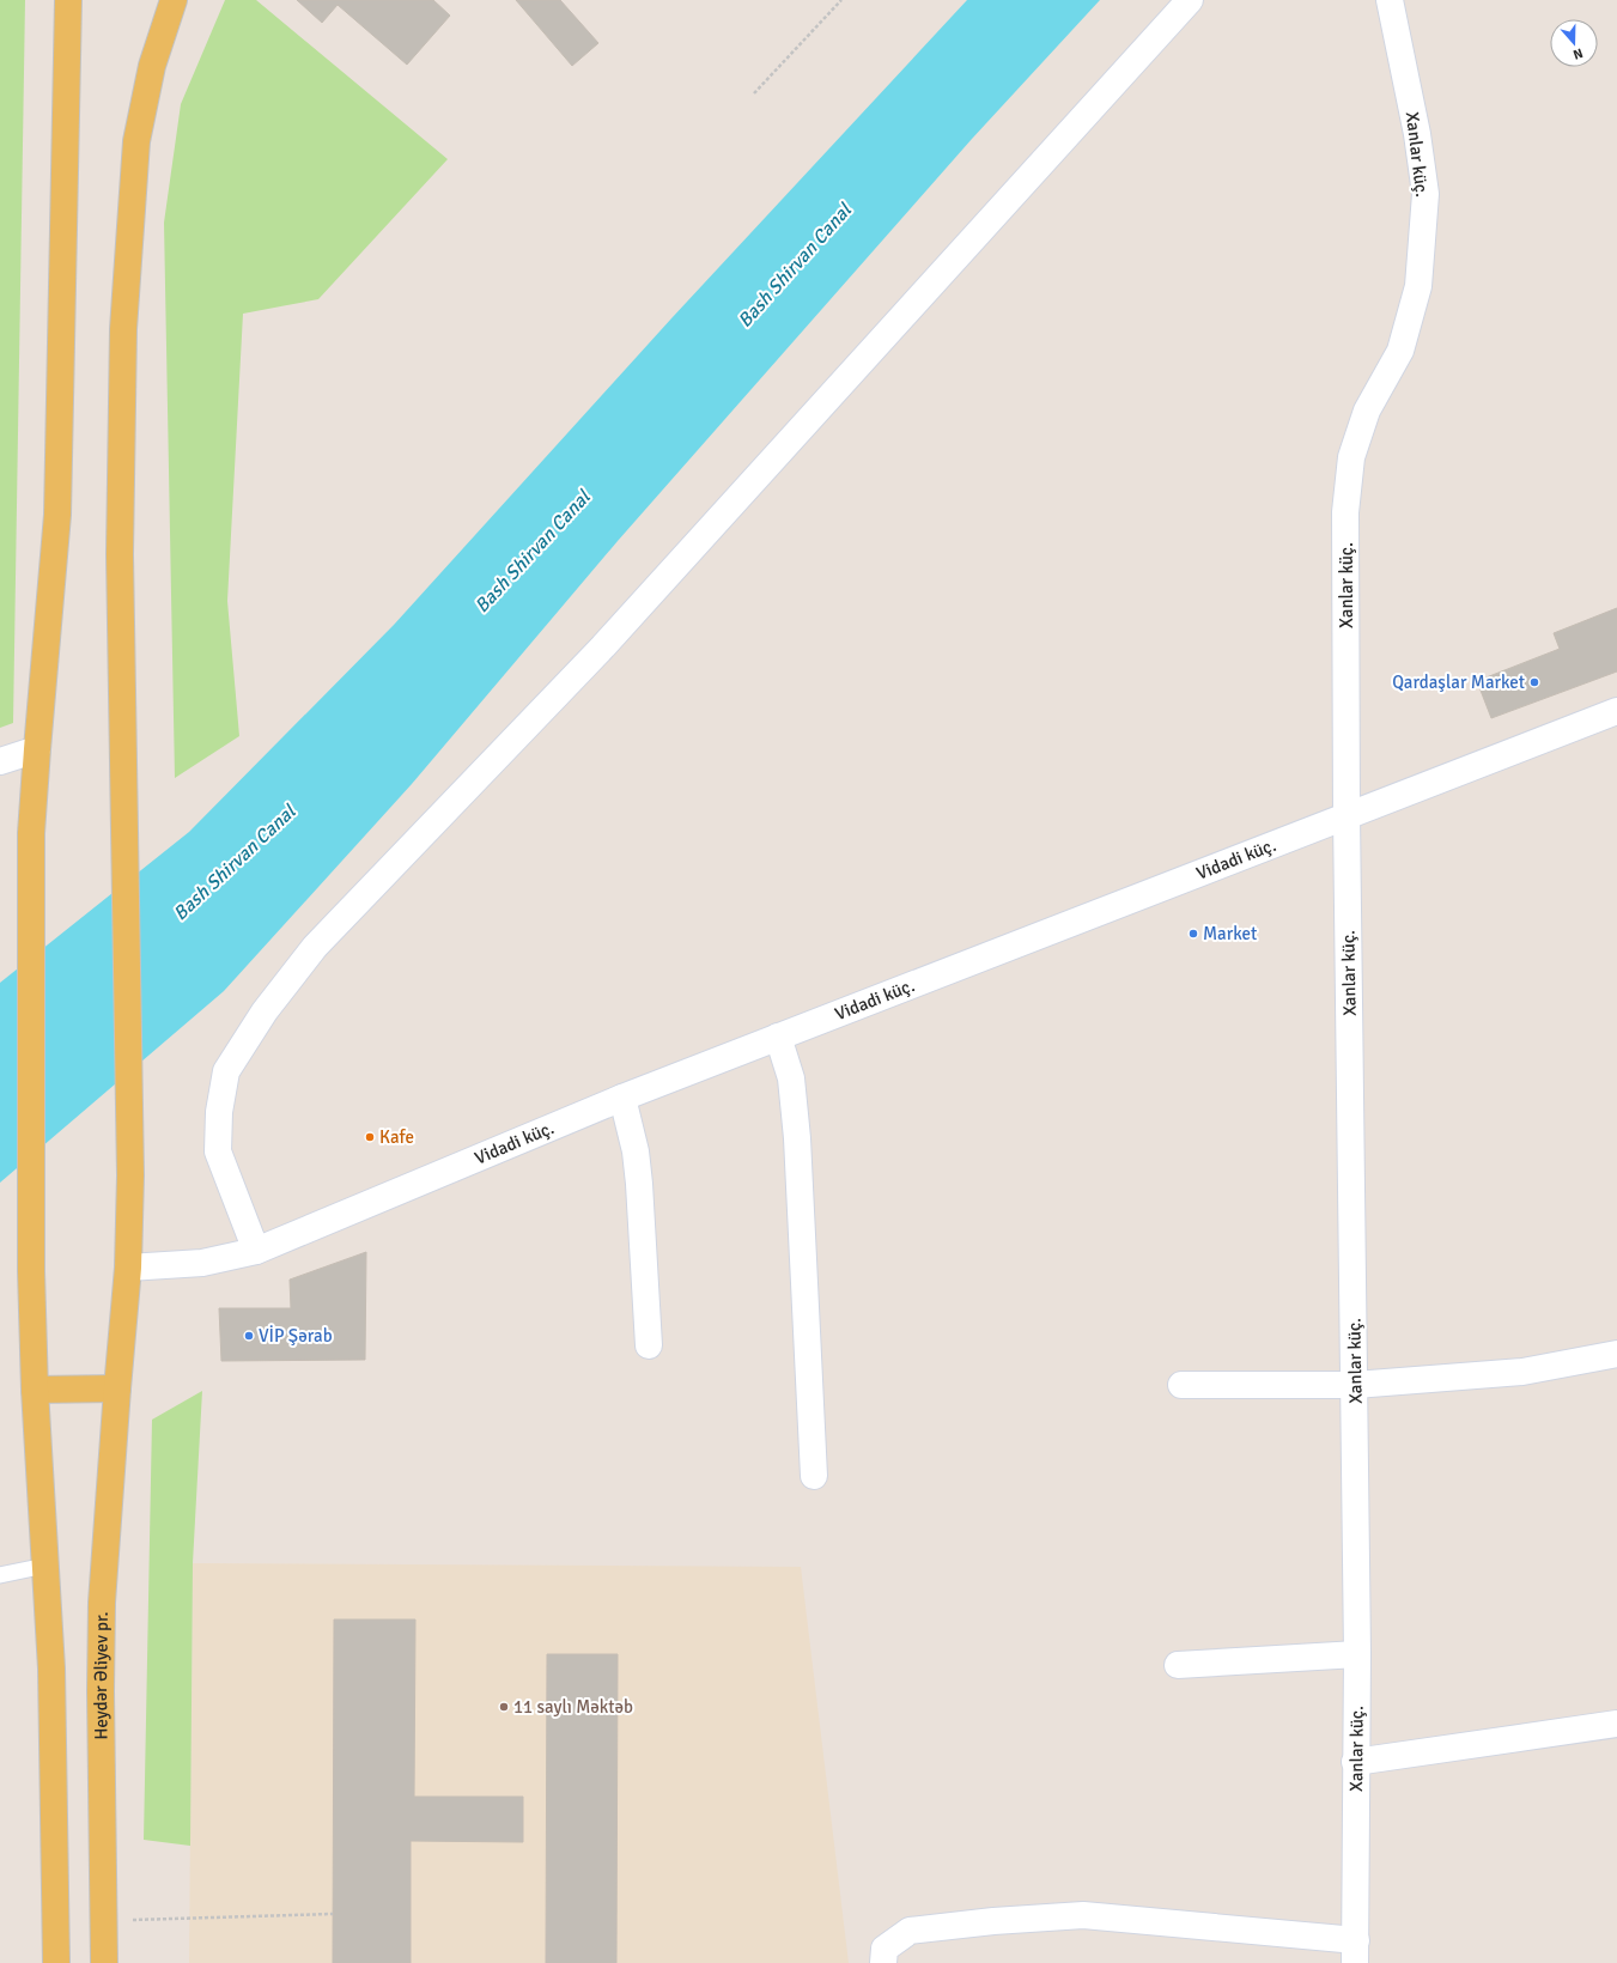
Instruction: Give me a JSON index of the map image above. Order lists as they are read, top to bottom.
{
  "streets": {
    "main road": ["Heydər Əliyev pr."],
    "street": ["Xanlar küç.", "Vidadi küç."]
  },
  "crossings": [
    ["Xanlar küç.", "Vidadi küç."],
    ["Vidadi küç.", "Heydər Əliyev pr."]
  ],
  "water": ["Bash Shirvan Canal"],
  "places": [
    "Qardaşlar Market",
    "Market",
    "Kafe",
    "VİP Şərab",
    "11 saylı Məktəb"
  ],
  "north": "bottom"
}
